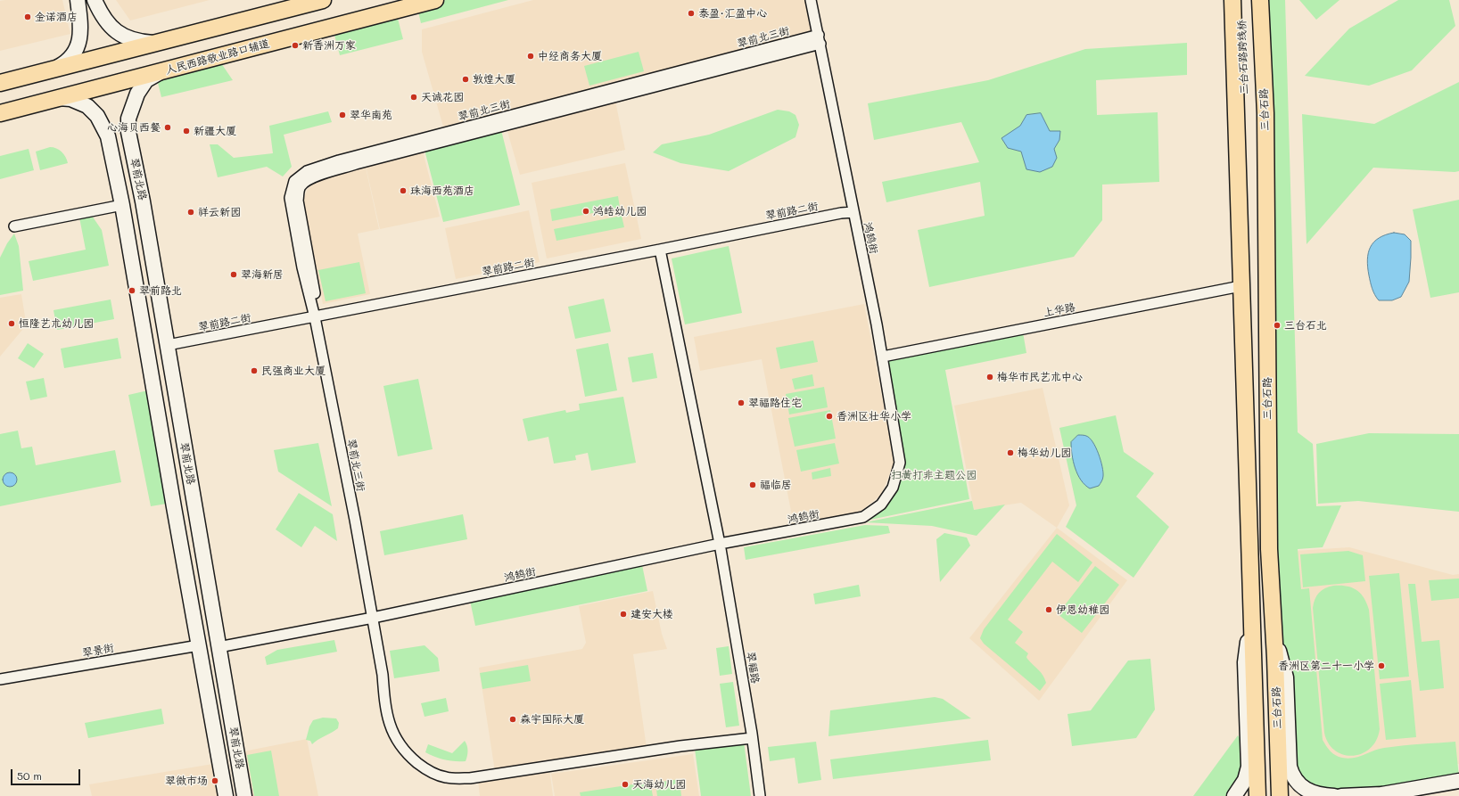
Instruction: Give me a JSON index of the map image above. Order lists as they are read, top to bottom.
{
  "streets": {
    "main road": [
      "人民西路敬业路口辅道",
      "三台石路跨线桥",
      "三台石路",
      "翠前北路"
    ],
    "street": [
      "翠前北三街",
      "翠前路二街",
      "鸿鹄街",
      "上华路",
      "翠景街",
      "翠福路"
    ]
  },
  "crossings": [
    ["翠前北三街", "翠前路二街"],
    ["翠前北三街", "鸿鹄街"],
    ["翠前北三街", "翠福路"],
    ["人民西路敬业路口辅道", "翠前北路"],
    ["三台石路", "上华路"],
    ["翠前北路", "翠前路二街"],
    ["翠前北路", "鸿鹄街"],
    ["翠前北路", "翠景街"],
    ["翠前路二街", "鸿鹄街"],
    ["翠前路二街", "翠福路"],
    ["鸿鹄街", "上华路"],
    ["鸿鹄街", "翠福路"]
  ],
  "parks": ["扫黄打非主题公园"],
  "places": [
    "泰盈·汇盈中心",
    "金诺酒店",
    "新香洲万家",
    "中经商务大厦",
    "敦煌大厦",
    "天诚花园",
    "翠华南苑",
    "心海贝西餐",
    "新疆大厦",
    "珠海西苑酒店",
    "鸿皓幼儿园",
    "祥云新园",
    "翠海新居",
    "翠前路北",
    "恒隆艺术幼儿园",
    "三台石北",
    "民强商业大厦",
    "梅华市民艺术中心",
    "翠福路住宅",
    "香洲区壮华小学",
    "梅华幼儿园",
    "福临居",
    "伊恩幼稚园",
    "建安大楼",
    "香洲区第二十一小学",
    "森宇国际大厦",
    "翠微市场",
    "天海幼儿园"
  ],
  "scale_bar": "50 m"
}
